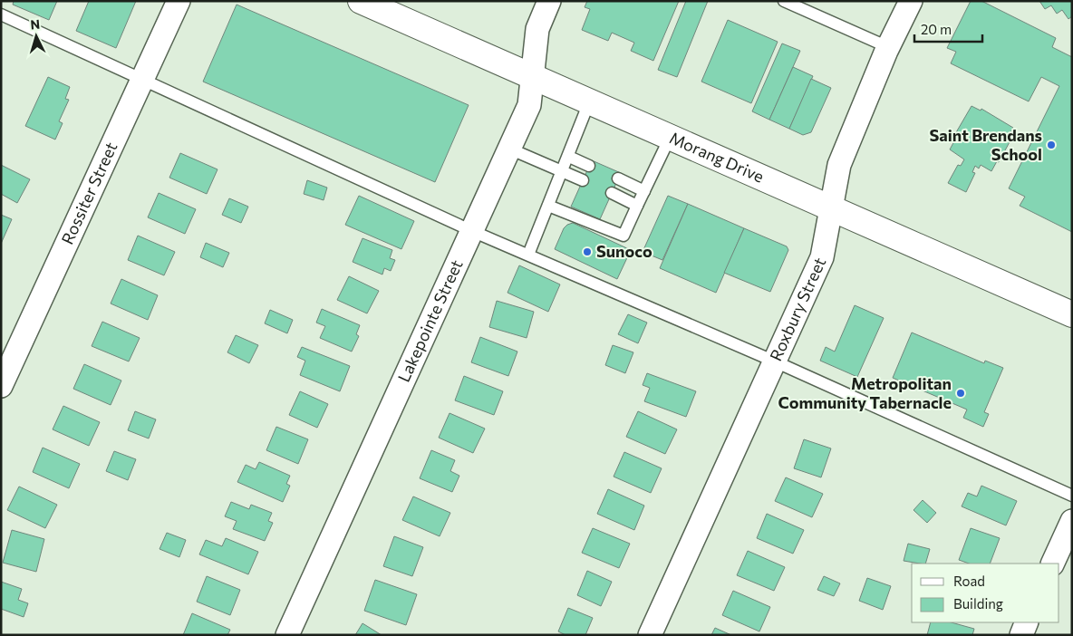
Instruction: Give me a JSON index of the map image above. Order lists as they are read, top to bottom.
{
  "streets": {
    "street": [
      "Morang Drive",
      "Rossiter Street",
      "Roxbury Street",
      "Lakepointe Street"
    ]
  },
  "crossings": [
    ["Morang Drive", "Roxbury Street"],
    ["Morang Drive", "Lakepointe Street"]
  ],
  "places": ["Saint Brendans School", "Sunoco", "Metropolitan Community Tabernacle"],
  "legend": ["Road", "Building"],
  "scale_bar": "20 m",
  "north": "top"
}
